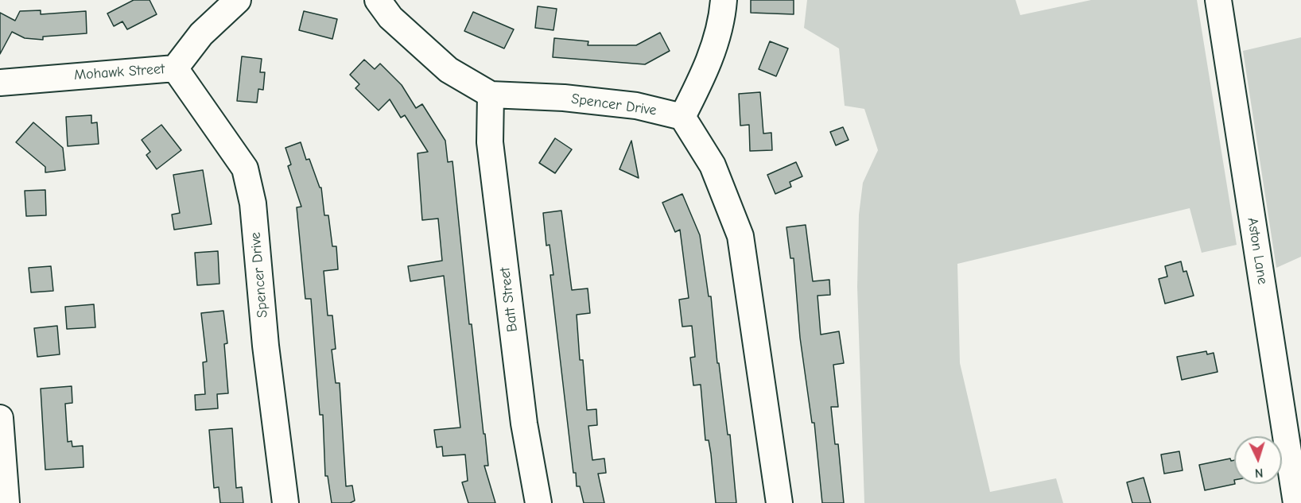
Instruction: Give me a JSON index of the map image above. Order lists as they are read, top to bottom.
{
  "streets": {
    "street": [
      "Mohawk Street",
      "Spencer Drive",
      "Aston Lane",
      "Batt Street"
    ]
  },
  "crossings": [
    ["Mohawk Street", "Spencer Drive"],
    ["Spencer Drive", "Batt Street"]
  ],
  "north": "bottom"
}
